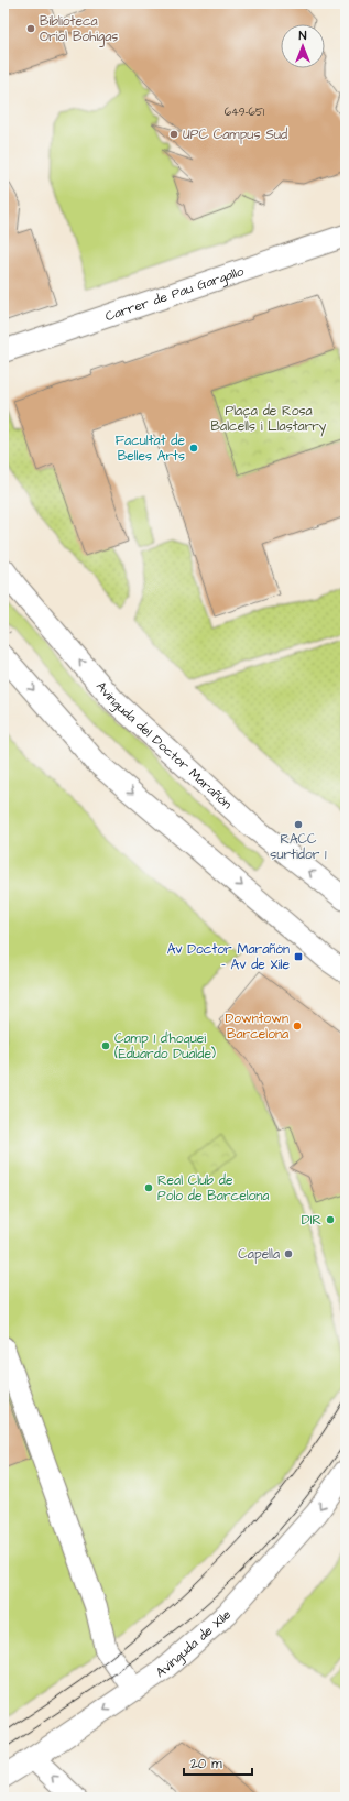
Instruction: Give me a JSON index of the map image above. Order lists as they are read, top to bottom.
{
  "streets": {
    "street": ["Carrer de Pau Gargallo", "Avinguda del Doctor Marañón", "Avinguda de Xile"]
  },
  "one_way": ["Avinguda de Xile"],
  "parks": ["Plaça de Rosa Balcells i Llastarry"],
  "places": {
    "other": [
      "Biblioteca Oriol Bohigas",
      "UPC Campus Sud",
      "Facultat de Belles Arts",
      "RACC surtidor 1",
      "Downtown Barcelona",
      "Camp 1 d'hoquei (Eduardo Dualde)",
      "Real Club de Polo de Barcelona",
      "DIR",
      "Capella"
    ],
    "transit": ["Av Doctor Marañón - Av de Xile"]
  },
  "house_numbers": ["649-651"],
  "scale_bar": "20 m",
  "north": "top"
}
